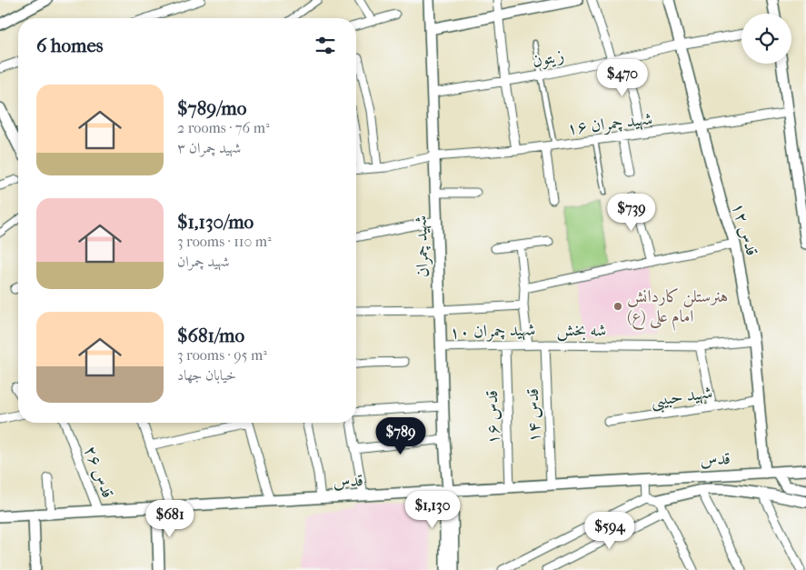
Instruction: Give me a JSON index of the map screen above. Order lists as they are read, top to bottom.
{
  "streets": {
    "street": [
      "زیتون",
      "شهید چمران ۱۶",
      "قدس ۱۲",
      "شهید چمران",
      "شه بخش",
      "شهید چمران ۱۰",
      "شهید حبیبی",
      "قدس ۱۴",
      "قدس ۱۶",
      "قدس",
      "قدس ۲۶"
    ]
  },
  "crossings": [
    ["زیتون", "قدس ۱۲"],
    ["زیتون", "شهید چمران"],
    ["شهید چمران ۱۶", "قدس ۱۲"],
    ["شهید چمران ۱۶", "شهید چمران"],
    ["قدس ۱۲", "شه بخش"],
    ["قدس ۱۲", "شهید حبیبی"],
    ["قدس ۱۲", "قدس"],
    ["شهید چمران", "شهید چمران ۱۰"],
    ["شهید چمران", "قدس"],
    ["شه بخش", "شهید چمران ۱۰"],
    ["شه بخش", "قدس ۱۴"],
    ["شهید چمران ۱۰", "قدس ۱۴"],
    ["شهید چمران ۱۰", "قدس ۱۶"],
    ["قدس ۱۴", "قدس"],
    ["قدس ۱۶", "قدس"],
    ["قدس", "قدس ۲۶"]
  ],
  "places": ["هنرستلن کاردانش امام علی (ع)"],
  "page": {
    "heading": "6 homes",
    "price": [
      "$470",
      "$739",
      "$789",
      "$1,130",
      "$681",
      "$594"
    ],
    "list": [
      {
        "name": "$789/mo",
        "note": "2 rooms · 76 m² · شهید چمران ۳"
      },
      {
        "name": "$1,130/mo",
        "note": "3 rooms · 110 m² · شهید چمران"
      },
      {
        "name": "$681/mo",
        "note": "3 rooms · 95 m² · خیابان جهاد"
      }
    ]
  }
}
